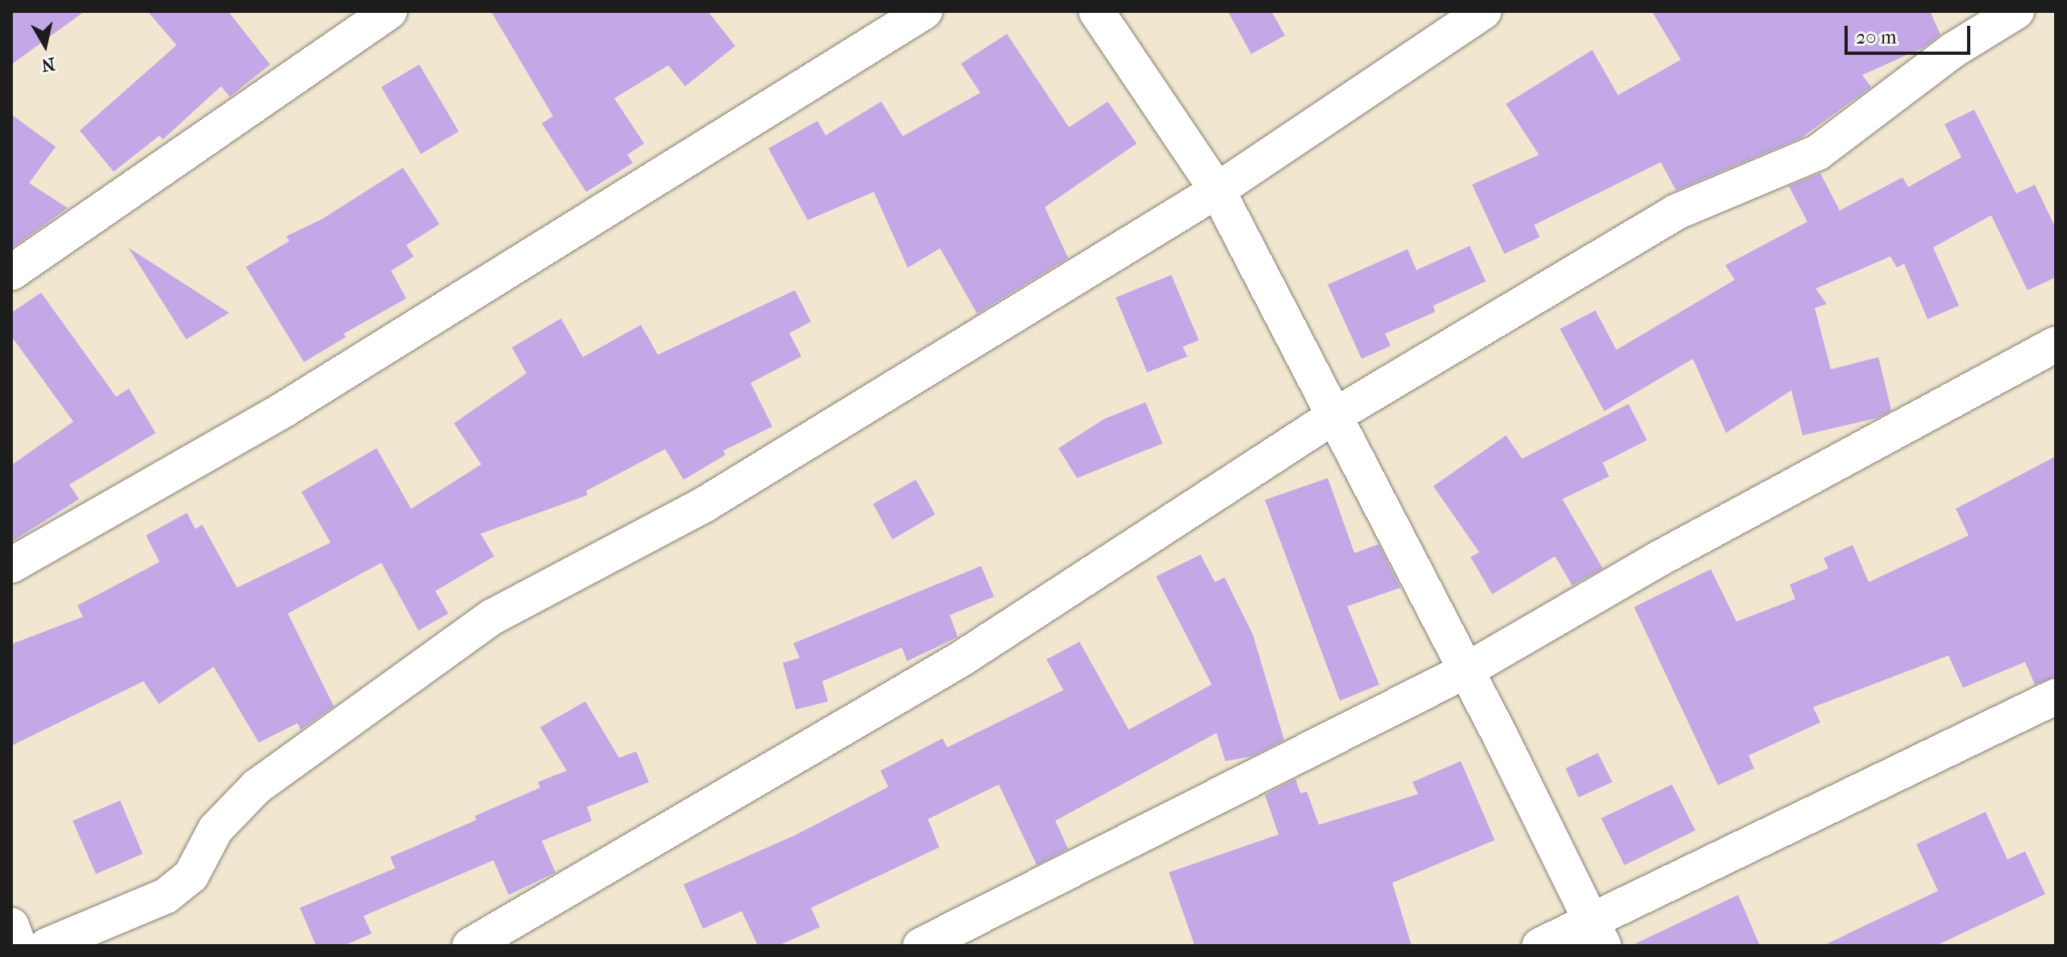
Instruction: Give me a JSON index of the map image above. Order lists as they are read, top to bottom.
{
  "scale_bar": "20 m",
  "north": "bottom"
}
